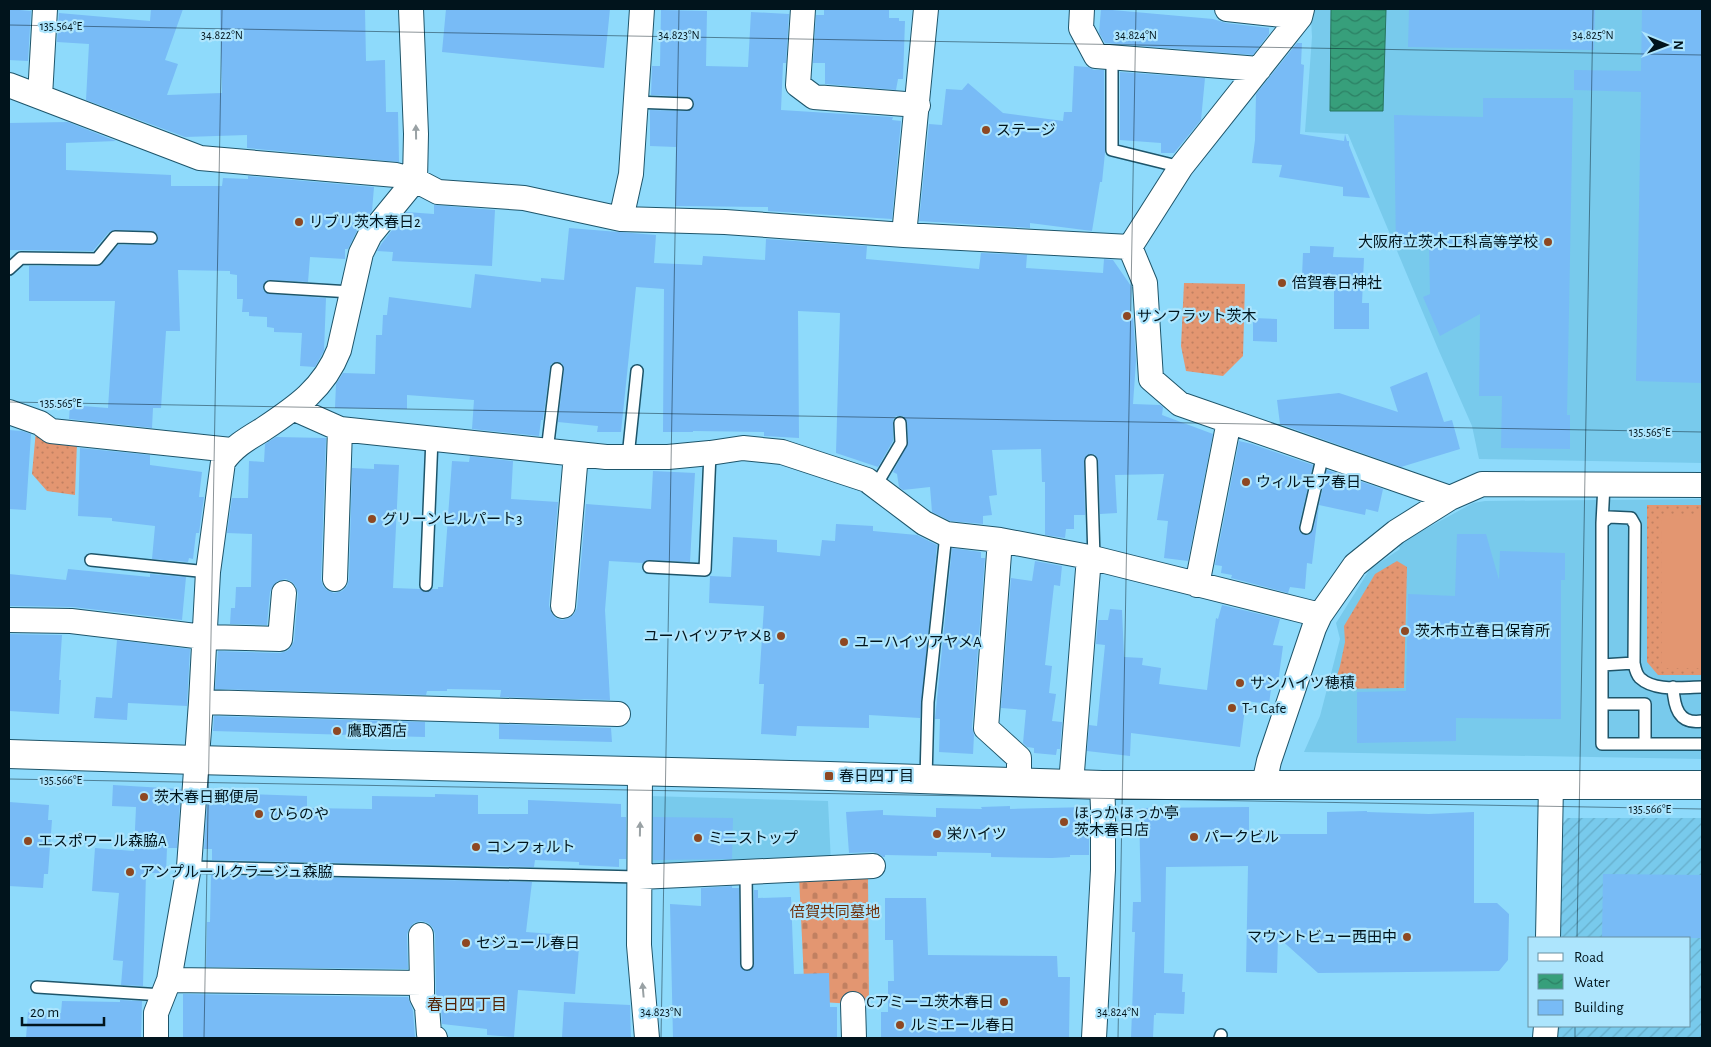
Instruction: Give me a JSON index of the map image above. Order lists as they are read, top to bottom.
{
  "districts": ["春日四丁目"],
  "parks": ["倍賀共同墓地"],
  "places": {
    "other": [
      "ステージ",
      "リブリ茨木春日2",
      "大阪府立茨木工科高等学校",
      "倍賀春日神社",
      "サンフラット茨木",
      "ウィルモア春日",
      "グリーンヒルパート3",
      "茨木市立春日保育所",
      "ユーハイツアヤメB",
      "ユーハイツアヤメA",
      "サンハイツ穂積",
      "T-1 Cafe",
      "鷹取酒店",
      "茨木春日郵便局",
      "ひらのや",
      "ほっかほっか亭 茨木春日店",
      "栄ハイツ",
      "パークビル",
      "ミニストップ",
      "エスポワール森脇A",
      "コンフォルト",
      "アンプルールクラージュ森脇",
      "マウントビュー西田中",
      "セジュール春日",
      "Cアミーユ茨木春日",
      "ルミエール春日"
    ],
    "transit": ["春日四丁目"]
  },
  "legend": ["Road", "Water", "Building"],
  "scale_bar": "20 m",
  "north": "right",
  "coordinates": [
    "135.564°E",
    "34.822°N",
    "34.823°N",
    "34.824°N",
    "34.825°N",
    "135.565°E",
    "135.566°E"
  ]
}
